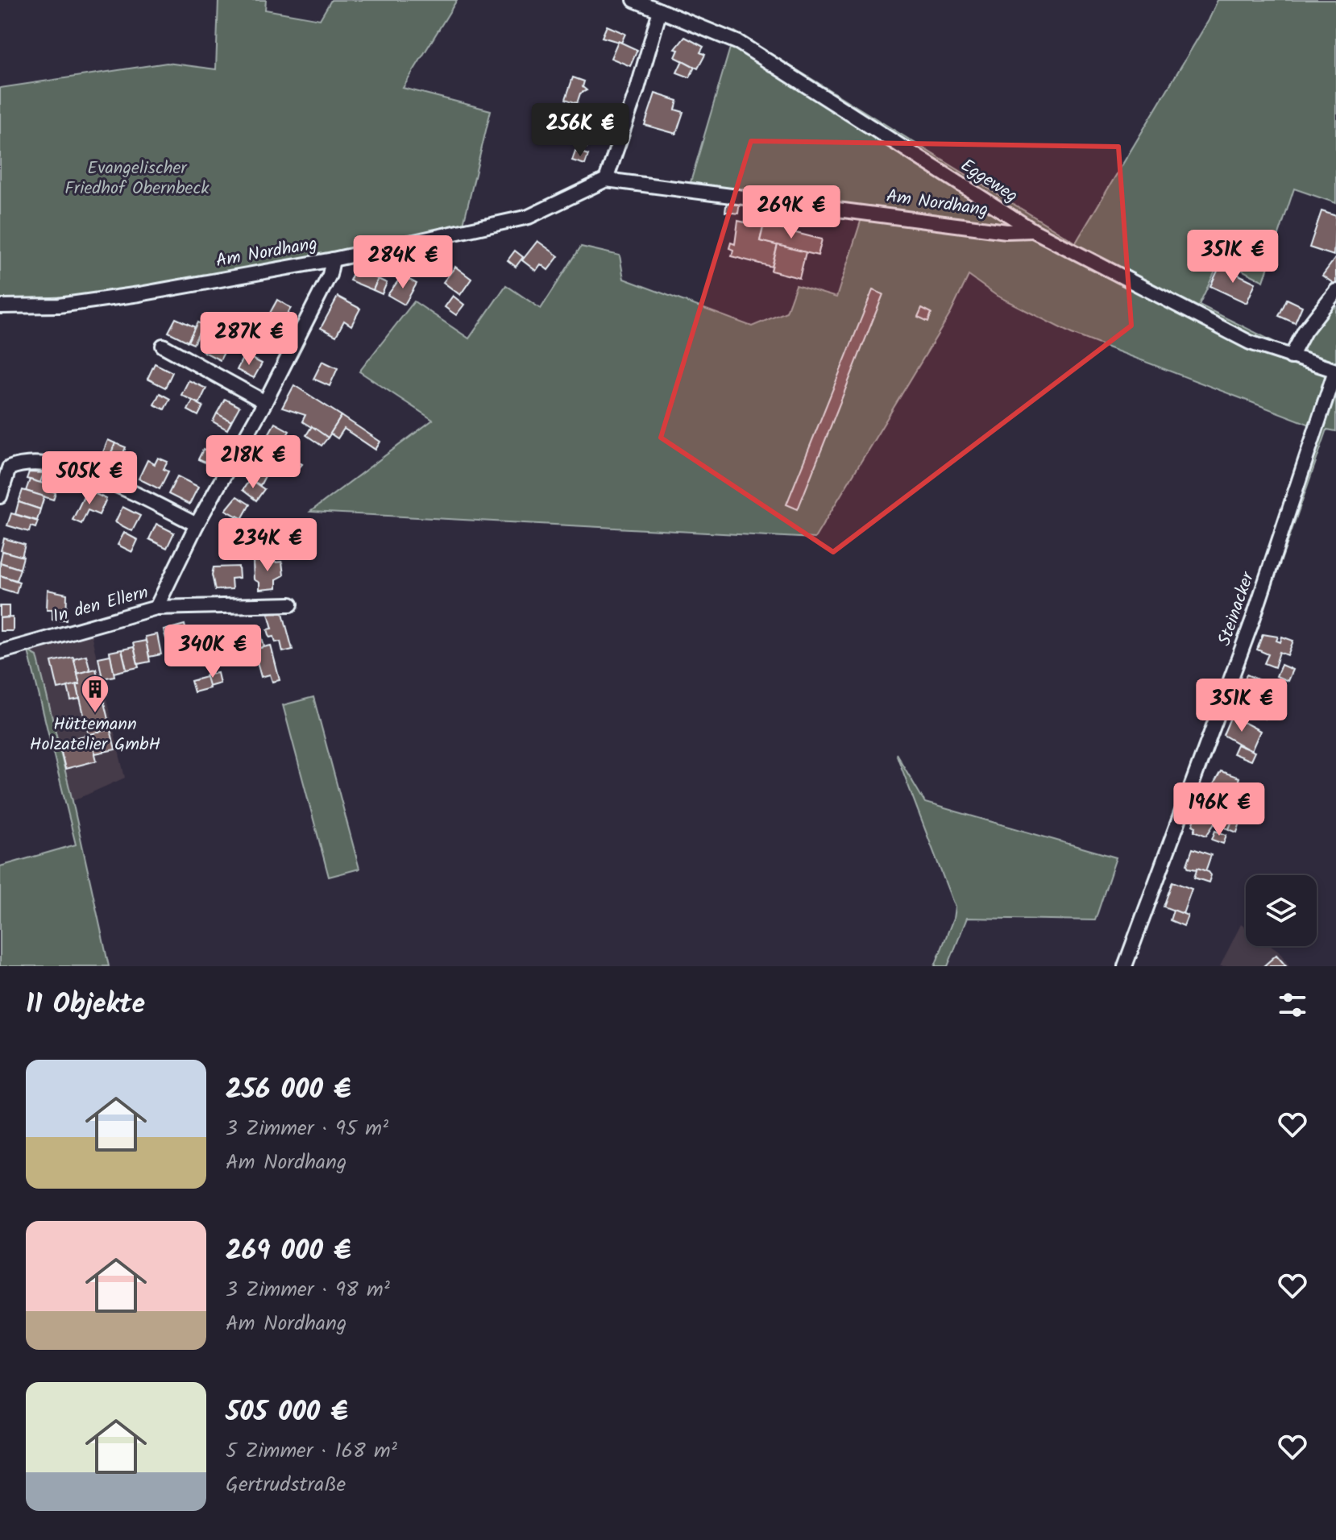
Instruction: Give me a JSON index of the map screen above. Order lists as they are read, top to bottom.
{
  "streets": {
    "street": [
      "Eggeweg",
      "Am Nordhang",
      "In den Ellern",
      "Steinacker"
    ]
  },
  "crossings": [
    ["Eggeweg", "Am Nordhang"],
    ["Eggeweg", "Steinacker"]
  ],
  "parks": ["Evangelischer Friedhof Obernbeck"],
  "places": {
    "building": ["Hüttemann Holzatelier GmbH"]
  },
  "page": {
    "price": [
      "256K €",
      "269K €",
      "351K €",
      "284K €",
      "287K €",
      "218K €",
      "505K €",
      "234K €",
      "340K €",
      "351K €",
      "196K €"
    ],
    "heading": "11 Objekte",
    "list": [
      {
        "name": "256 000 €",
        "note": "3 Zimmer · 95 m² · Am Nordhang"
      },
      {
        "name": "269 000 €",
        "note": "3 Zimmer · 98 m² · Am Nordhang"
      },
      {
        "name": "505 000 €",
        "note": "5 Zimmer · 168 m² · Gertrudstraße"
      }
    ]
  }
}
